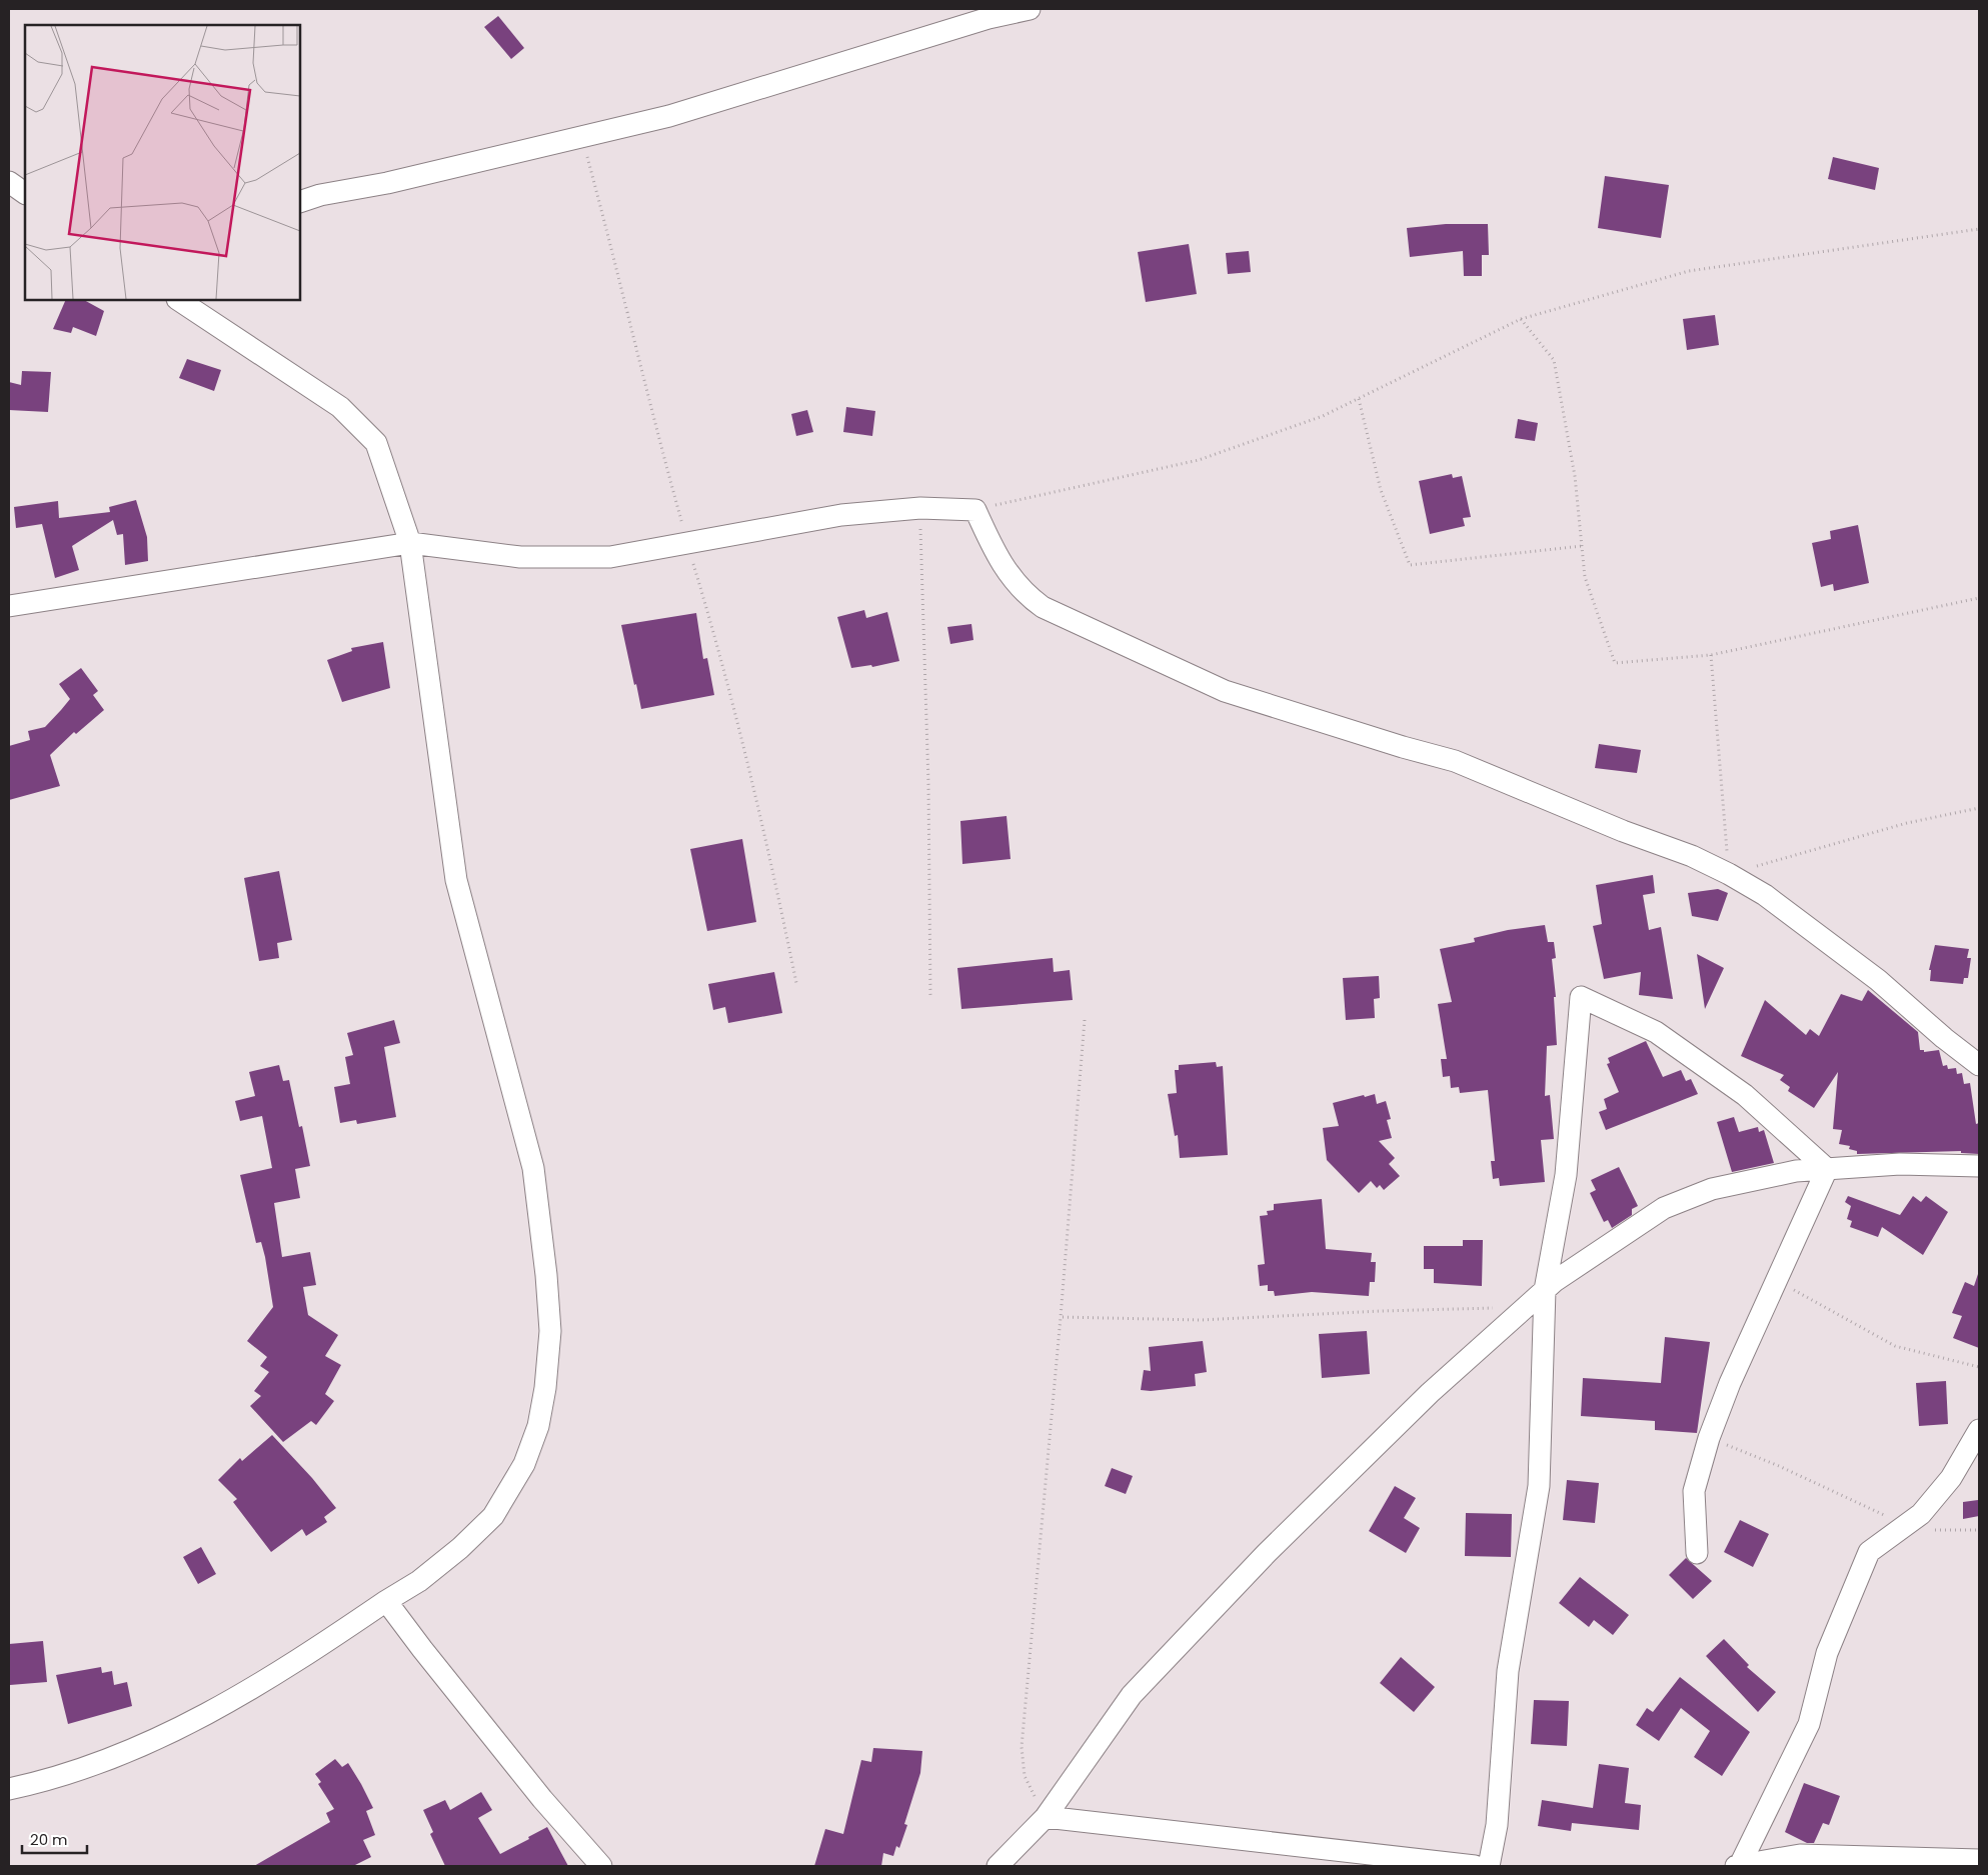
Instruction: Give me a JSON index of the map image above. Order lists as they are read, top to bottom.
{
  "scale_bar": "20 m"
}
